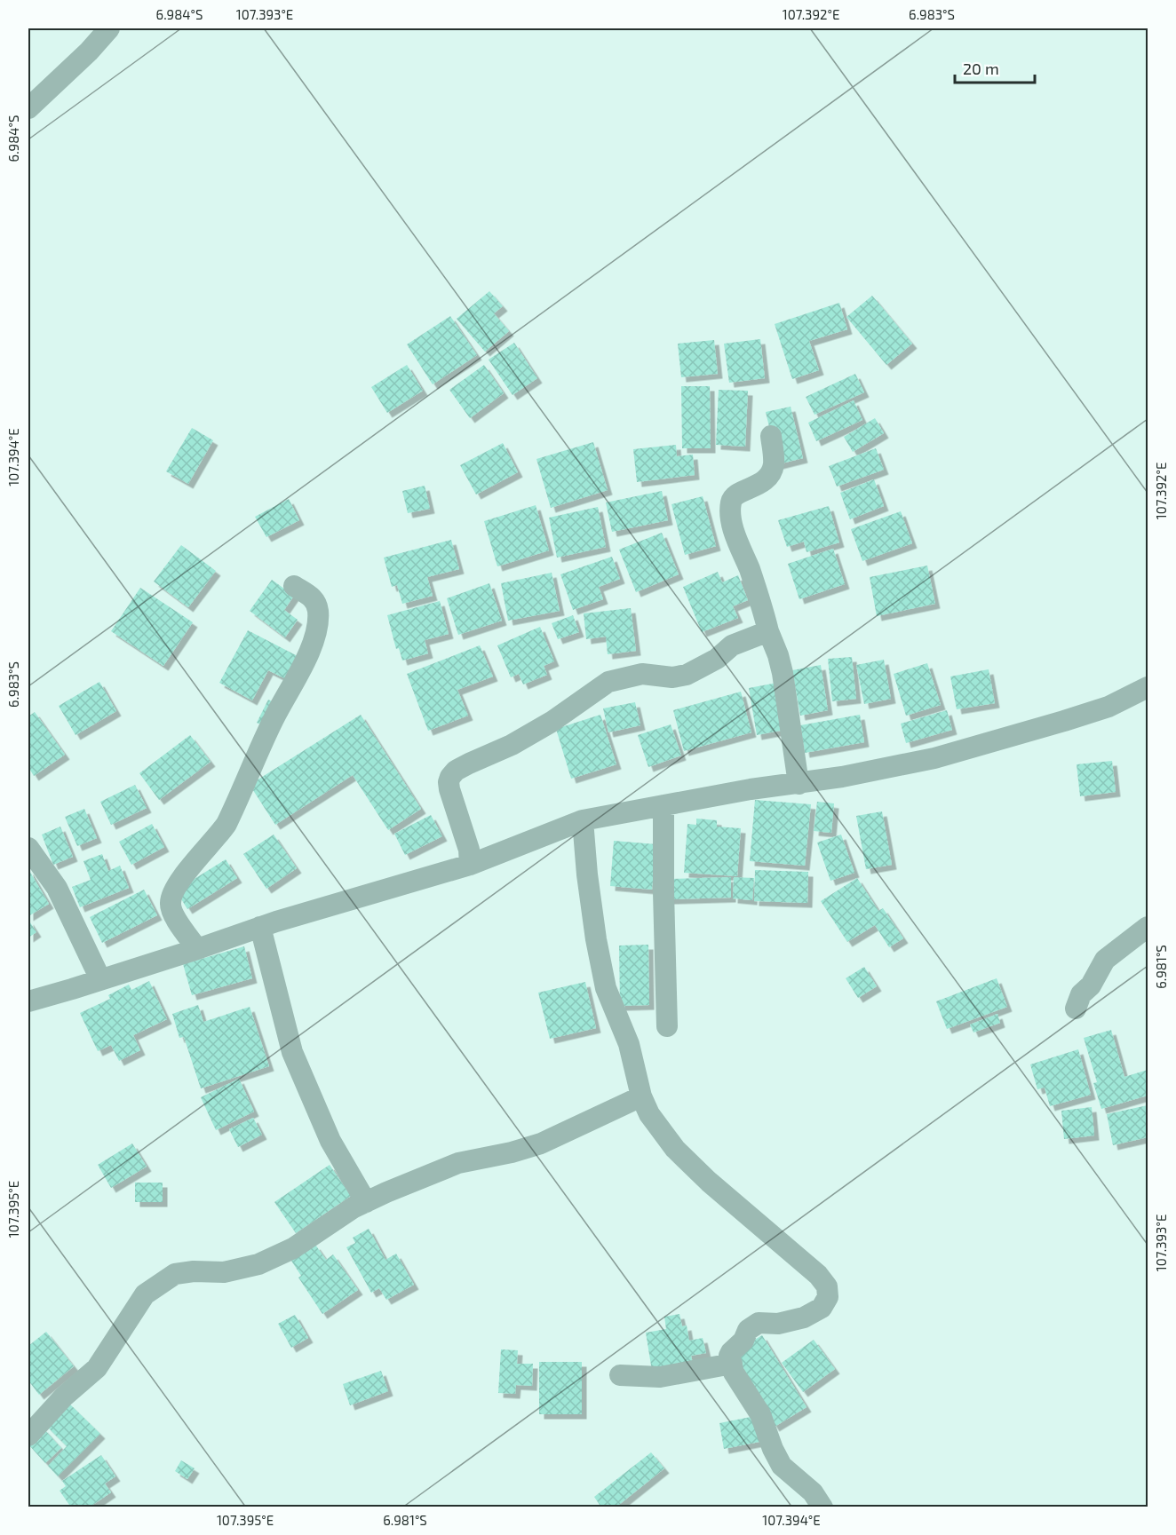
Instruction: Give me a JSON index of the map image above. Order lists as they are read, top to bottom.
{
  "scale_bar": "20 m",
  "coordinates": [
    "6.984°S",
    "107.393°E",
    "107.392°E",
    "6.983°S",
    "107.394°E",
    "6.981°S",
    "107.395°E"
  ]
}
